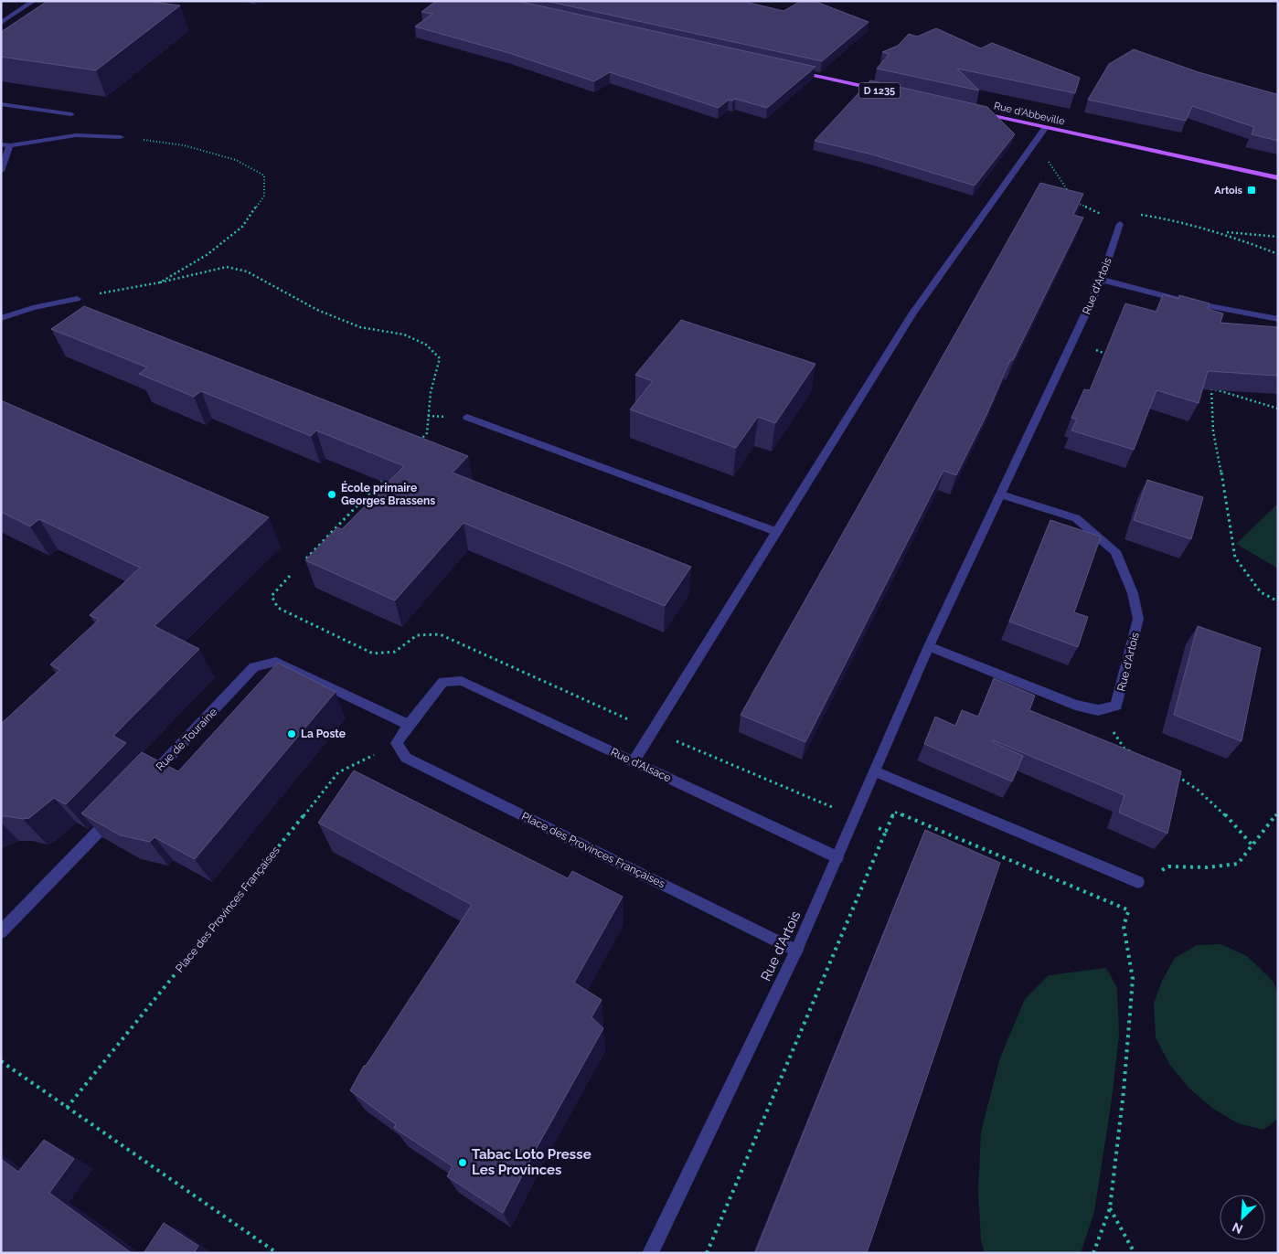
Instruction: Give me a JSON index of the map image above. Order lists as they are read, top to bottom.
{
  "streets": {
    "main road": ["D 1235", "Rue d'Abbeville"],
    "street": [
      "Rue d'Artois",
      "Rue de Touraine",
      "Rue d'Alsace",
      "Place des Provinces Françaises"
    ]
  },
  "crossings": [
    ["Rue d'Artois", "Rue d'Alsace"],
    ["Rue d'Artois", "Place des Provinces Françaises"],
    ["Rue de Touraine", "Rue d'Alsace"]
  ],
  "places": {
    "transit": ["Artois"],
    "other": ["École primaire Georges Brassens", "La Poste", "Tabac Loto Presse Les Provinces"]
  },
  "north": "bottom left"
}
